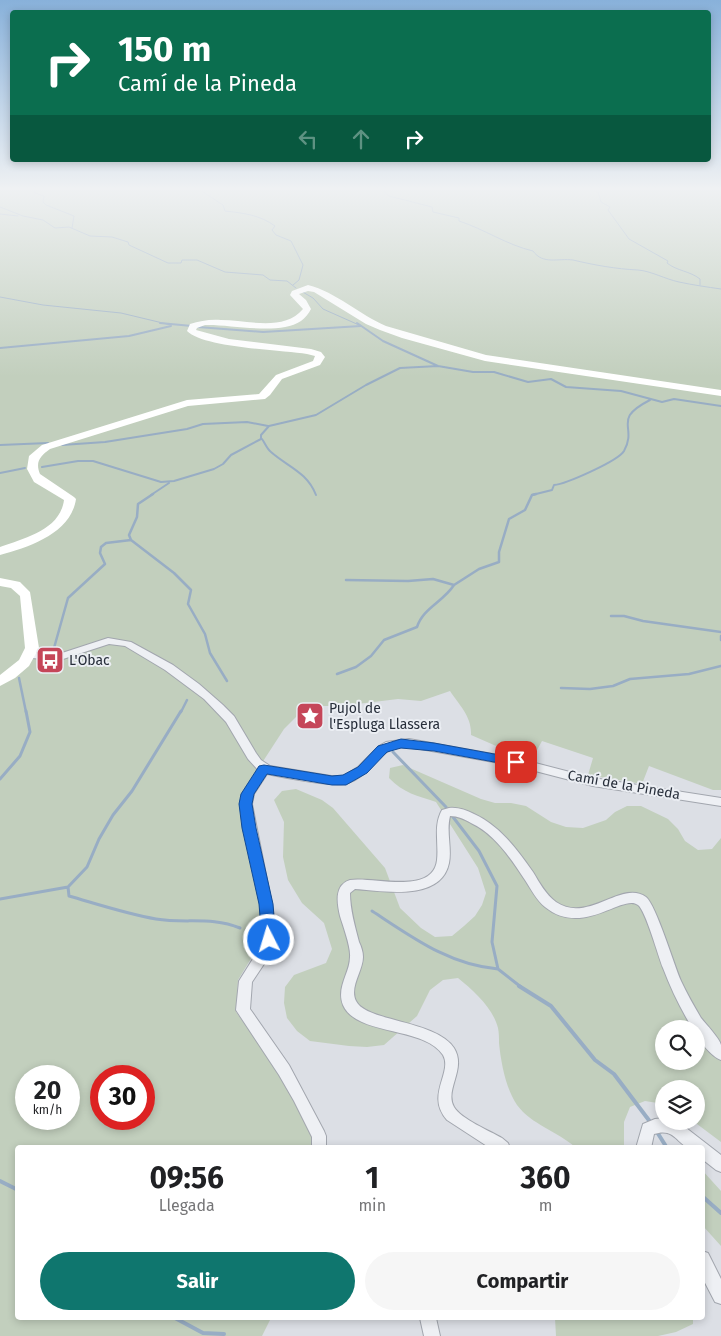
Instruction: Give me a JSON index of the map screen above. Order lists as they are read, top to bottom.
{
  "streets": {
    "street": ["Camí de la Pineda"]
  },
  "places": {
    "bus stop": ["L'Obac"],
    "place": ["Pujol de l'Espluga Llassera"]
  },
  "page": {
    "turn": ["150 m", "Camí de la Pineda"],
    "speed": "20 km/h",
    "limit": "30",
    "eta": [
      "09:56",
      "Llegada",
      "1",
      "min",
      "360",
      "m"
    ],
    "buttons": ["Salir", "Compartir"]
  }
}
